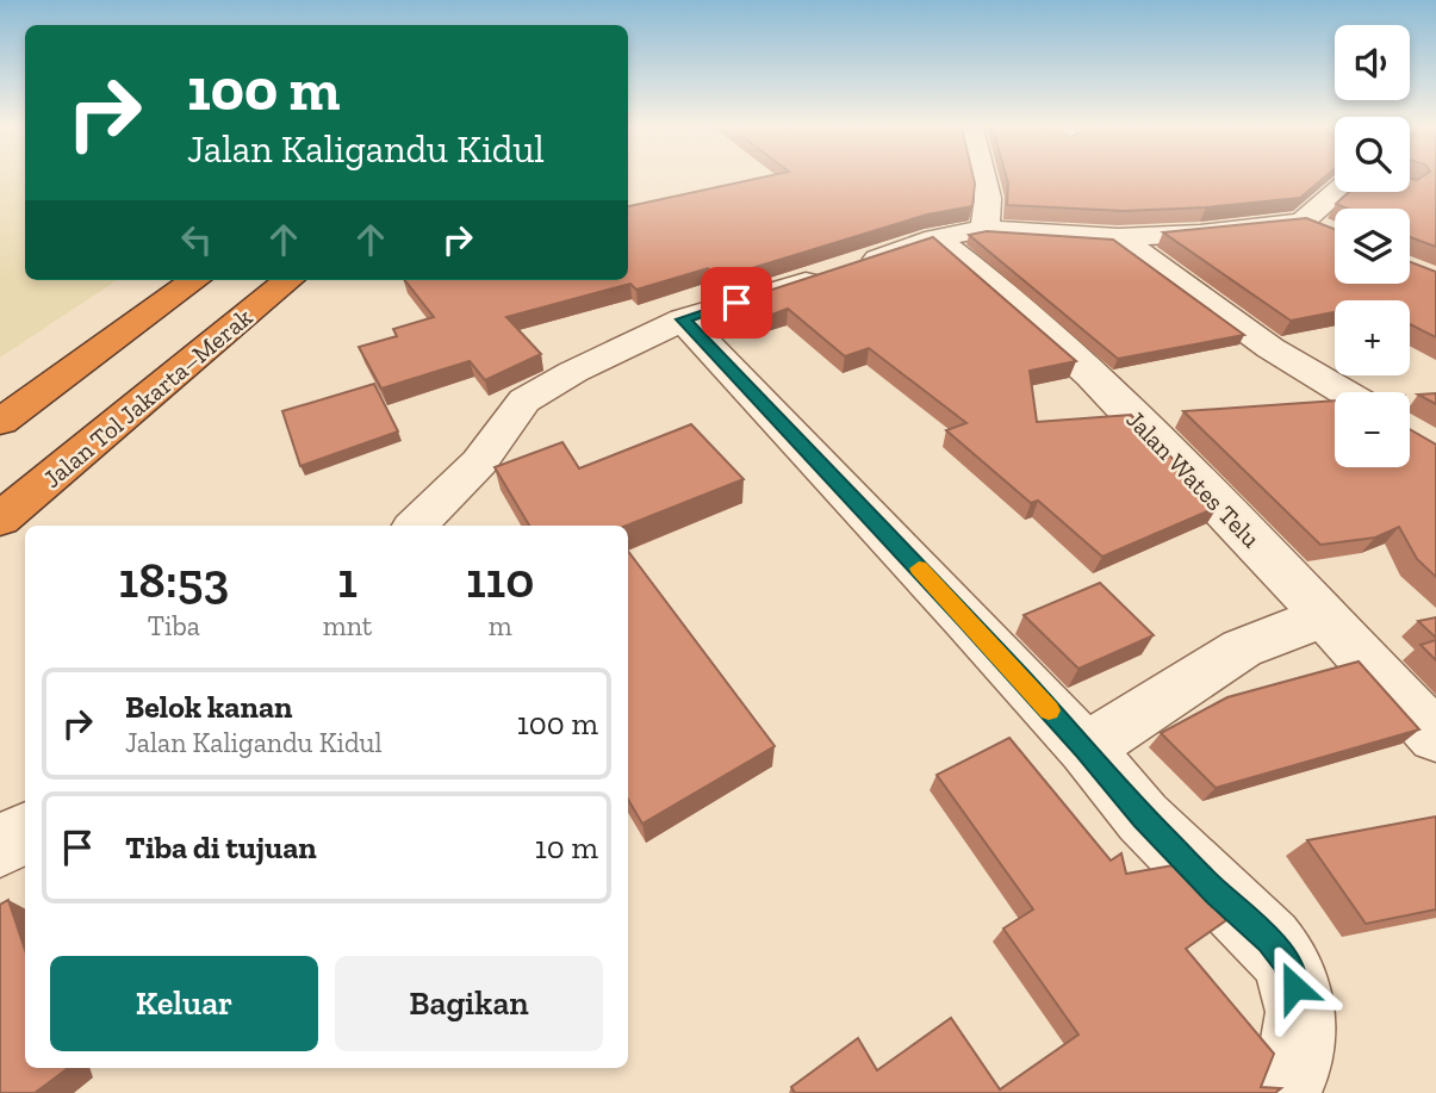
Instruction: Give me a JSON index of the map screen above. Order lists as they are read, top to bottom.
{
  "streets": {
    "highway": ["Jalan Tol Jakarta–Merak"],
    "street": ["Jalan Wates Telu"]
  },
  "page": {
    "map_buttons": ["+", "−"],
    "turn": ["100 m", "Jalan Kaligandu Kidul"],
    "eta": [
      "18:53",
      "Tiba",
      "1",
      "mnt",
      "110",
      "m"
    ],
    "list": [
      {
        "name": "Belok kanan",
        "note": "Jalan Kaligandu Kidul",
        "value": "100 m"
      },
      {
        "name": "Tiba di tujuan",
        "value": "10 m"
      }
    ],
    "buttons": ["Keluar", "Bagikan"]
  }
}
